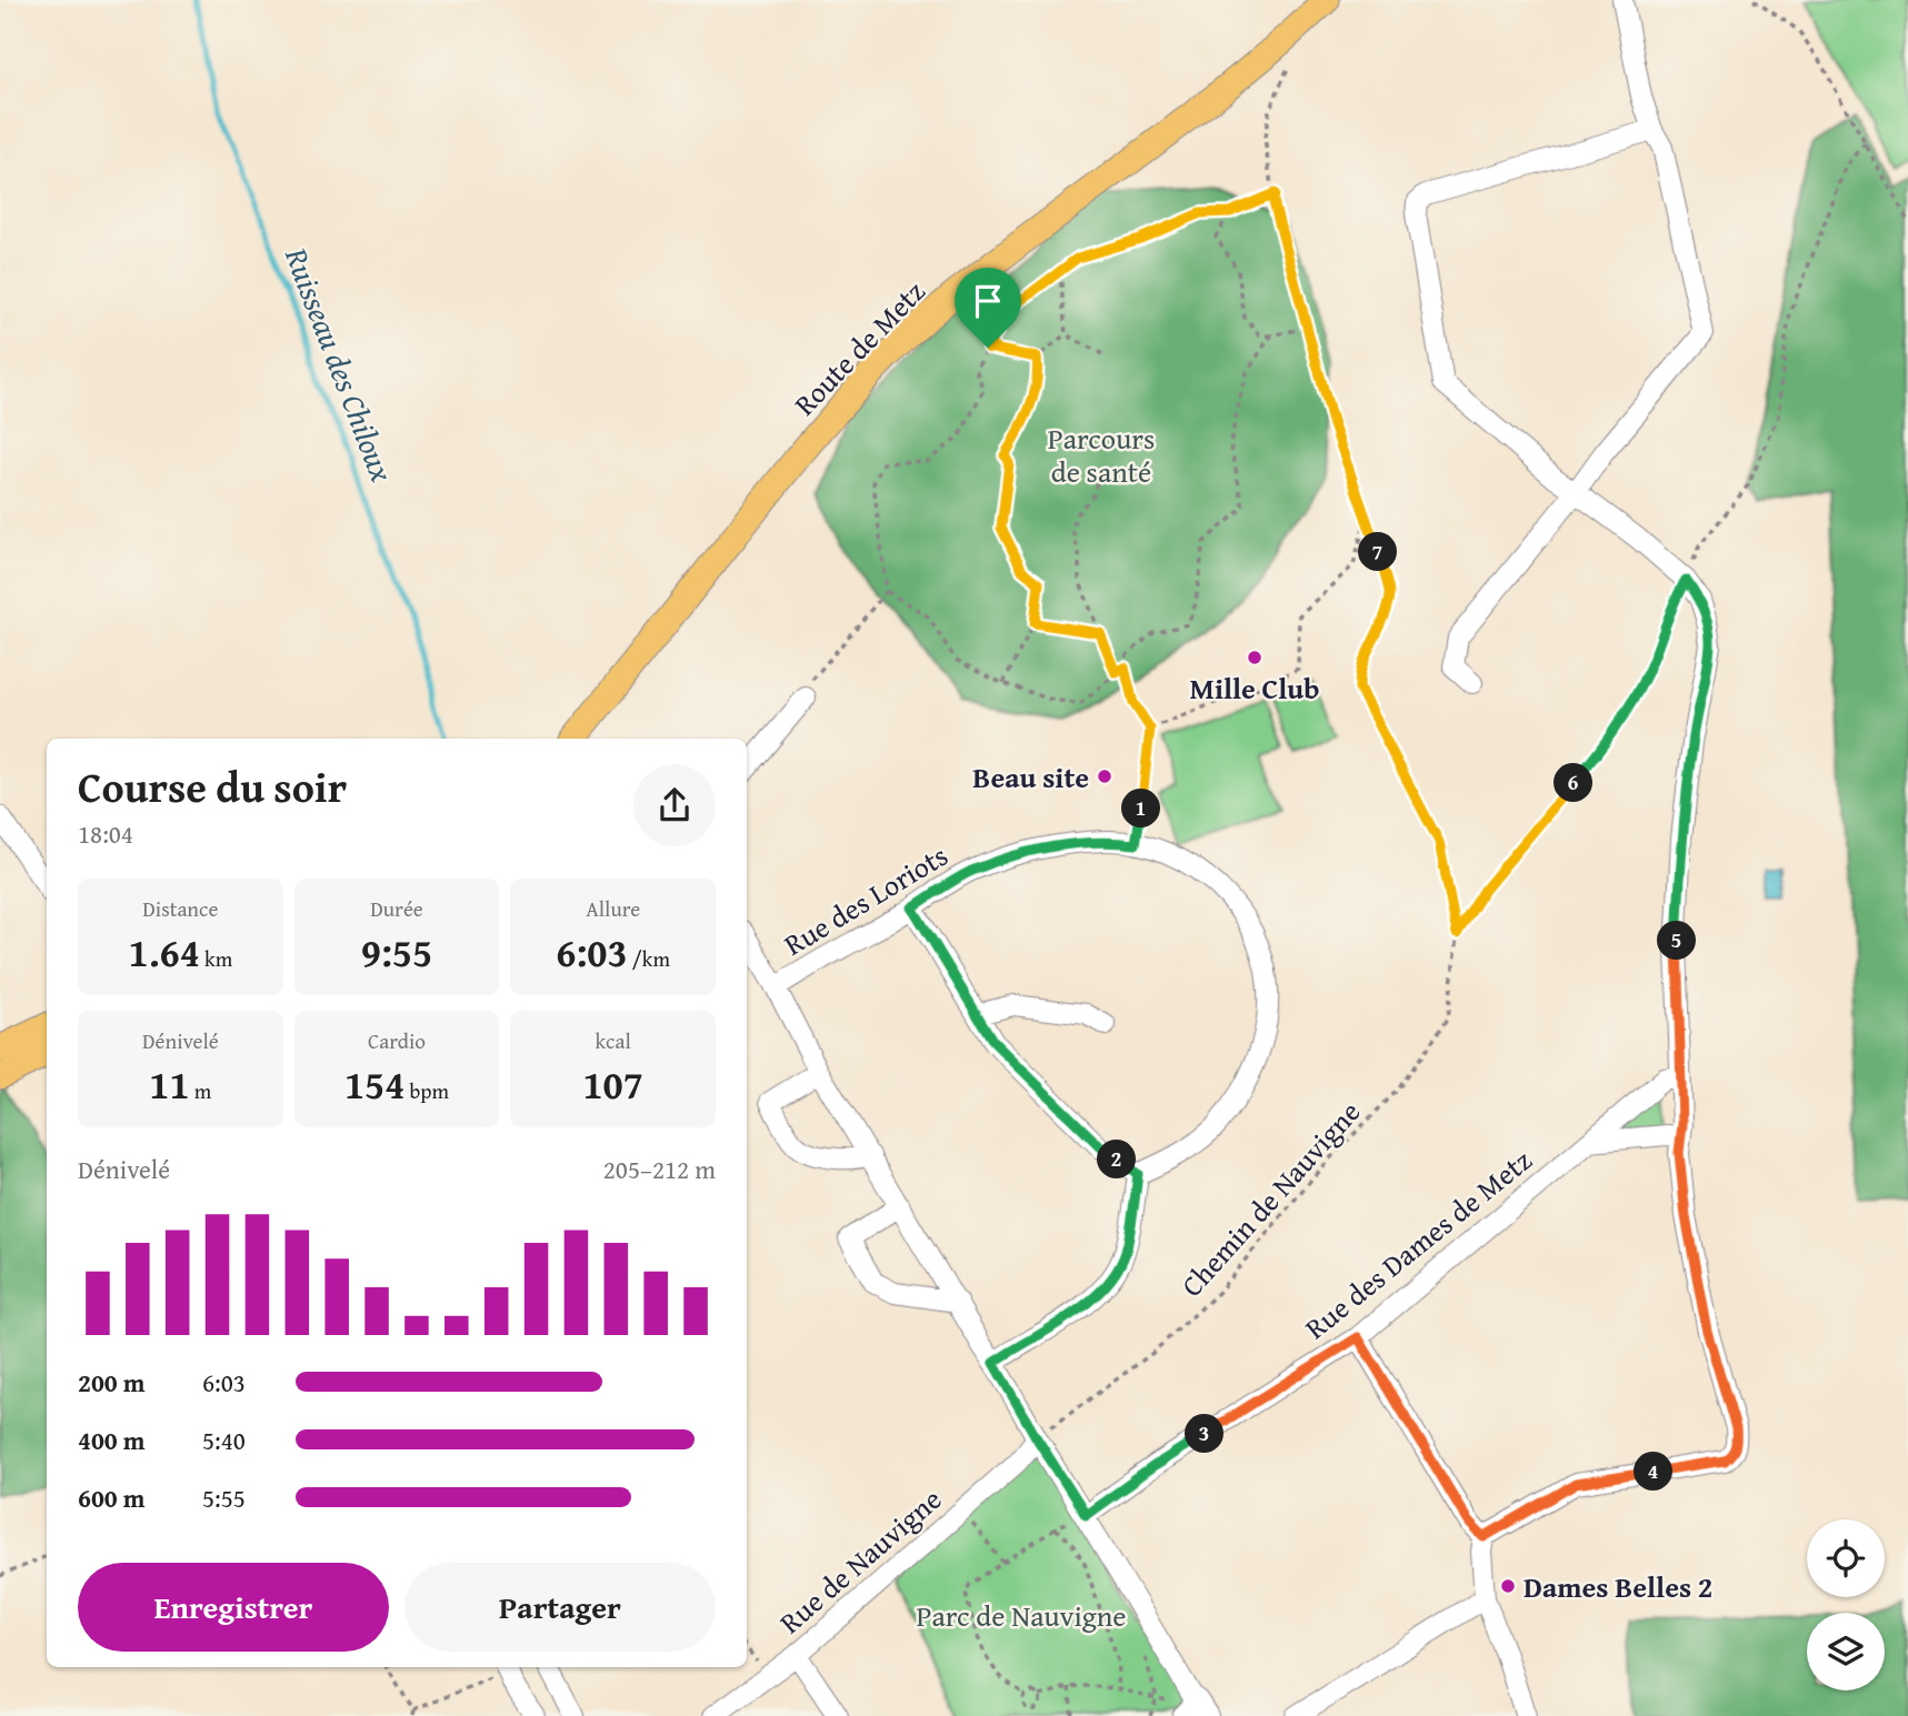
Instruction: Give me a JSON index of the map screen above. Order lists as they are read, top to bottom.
{
  "streets": {
    "main road": ["Route de Metz"],
    "street": ["Rue des Loriots", "Rue des Dames de Metz", "Rue de Nauvigne"],
    "path": ["Chemin de Nauvigne"]
  },
  "crossings": [
    ["Rue des Loriots", "Chemin de Nauvigne"],
    ["Rue des Loriots", "Rue des Dames de Metz"],
    ["Rue des Loriots", "Rue de Nauvigne"],
    ["Chemin de Nauvigne", "Rue de Nauvigne"]
  ],
  "water": ["Ruisseau des Chiloux"],
  "parks": ["Parcours de santé", "Parc de Nauvigne"],
  "places": ["Mille Club", "Beau site", "Dames Belles 2"],
  "page": {
    "pins": [
      "7",
      "6",
      "1",
      "5",
      "2",
      "3",
      "4"
    ],
    "heading": ["Course du soir", "18:04"],
    "stats": [
      ["Distance", "1.64 km"],
      ["Durée", "9:55"],
      ["Allure", "6:03 /km"],
      ["Dénivelé", "11 m"],
      ["Cardio", "154 bpm"],
      ["kcal", "107"]
    ],
    "chart": ["Dénivelé", "205–212 m"],
    "list": [
      {
        "name": "200 m",
        "note": "6:03"
      },
      {
        "name": "400 m",
        "note": "5:40"
      },
      {
        "name": "600 m",
        "note": "5:55"
      }
    ],
    "buttons": ["Enregistrer", "Partager"]
  }
}
